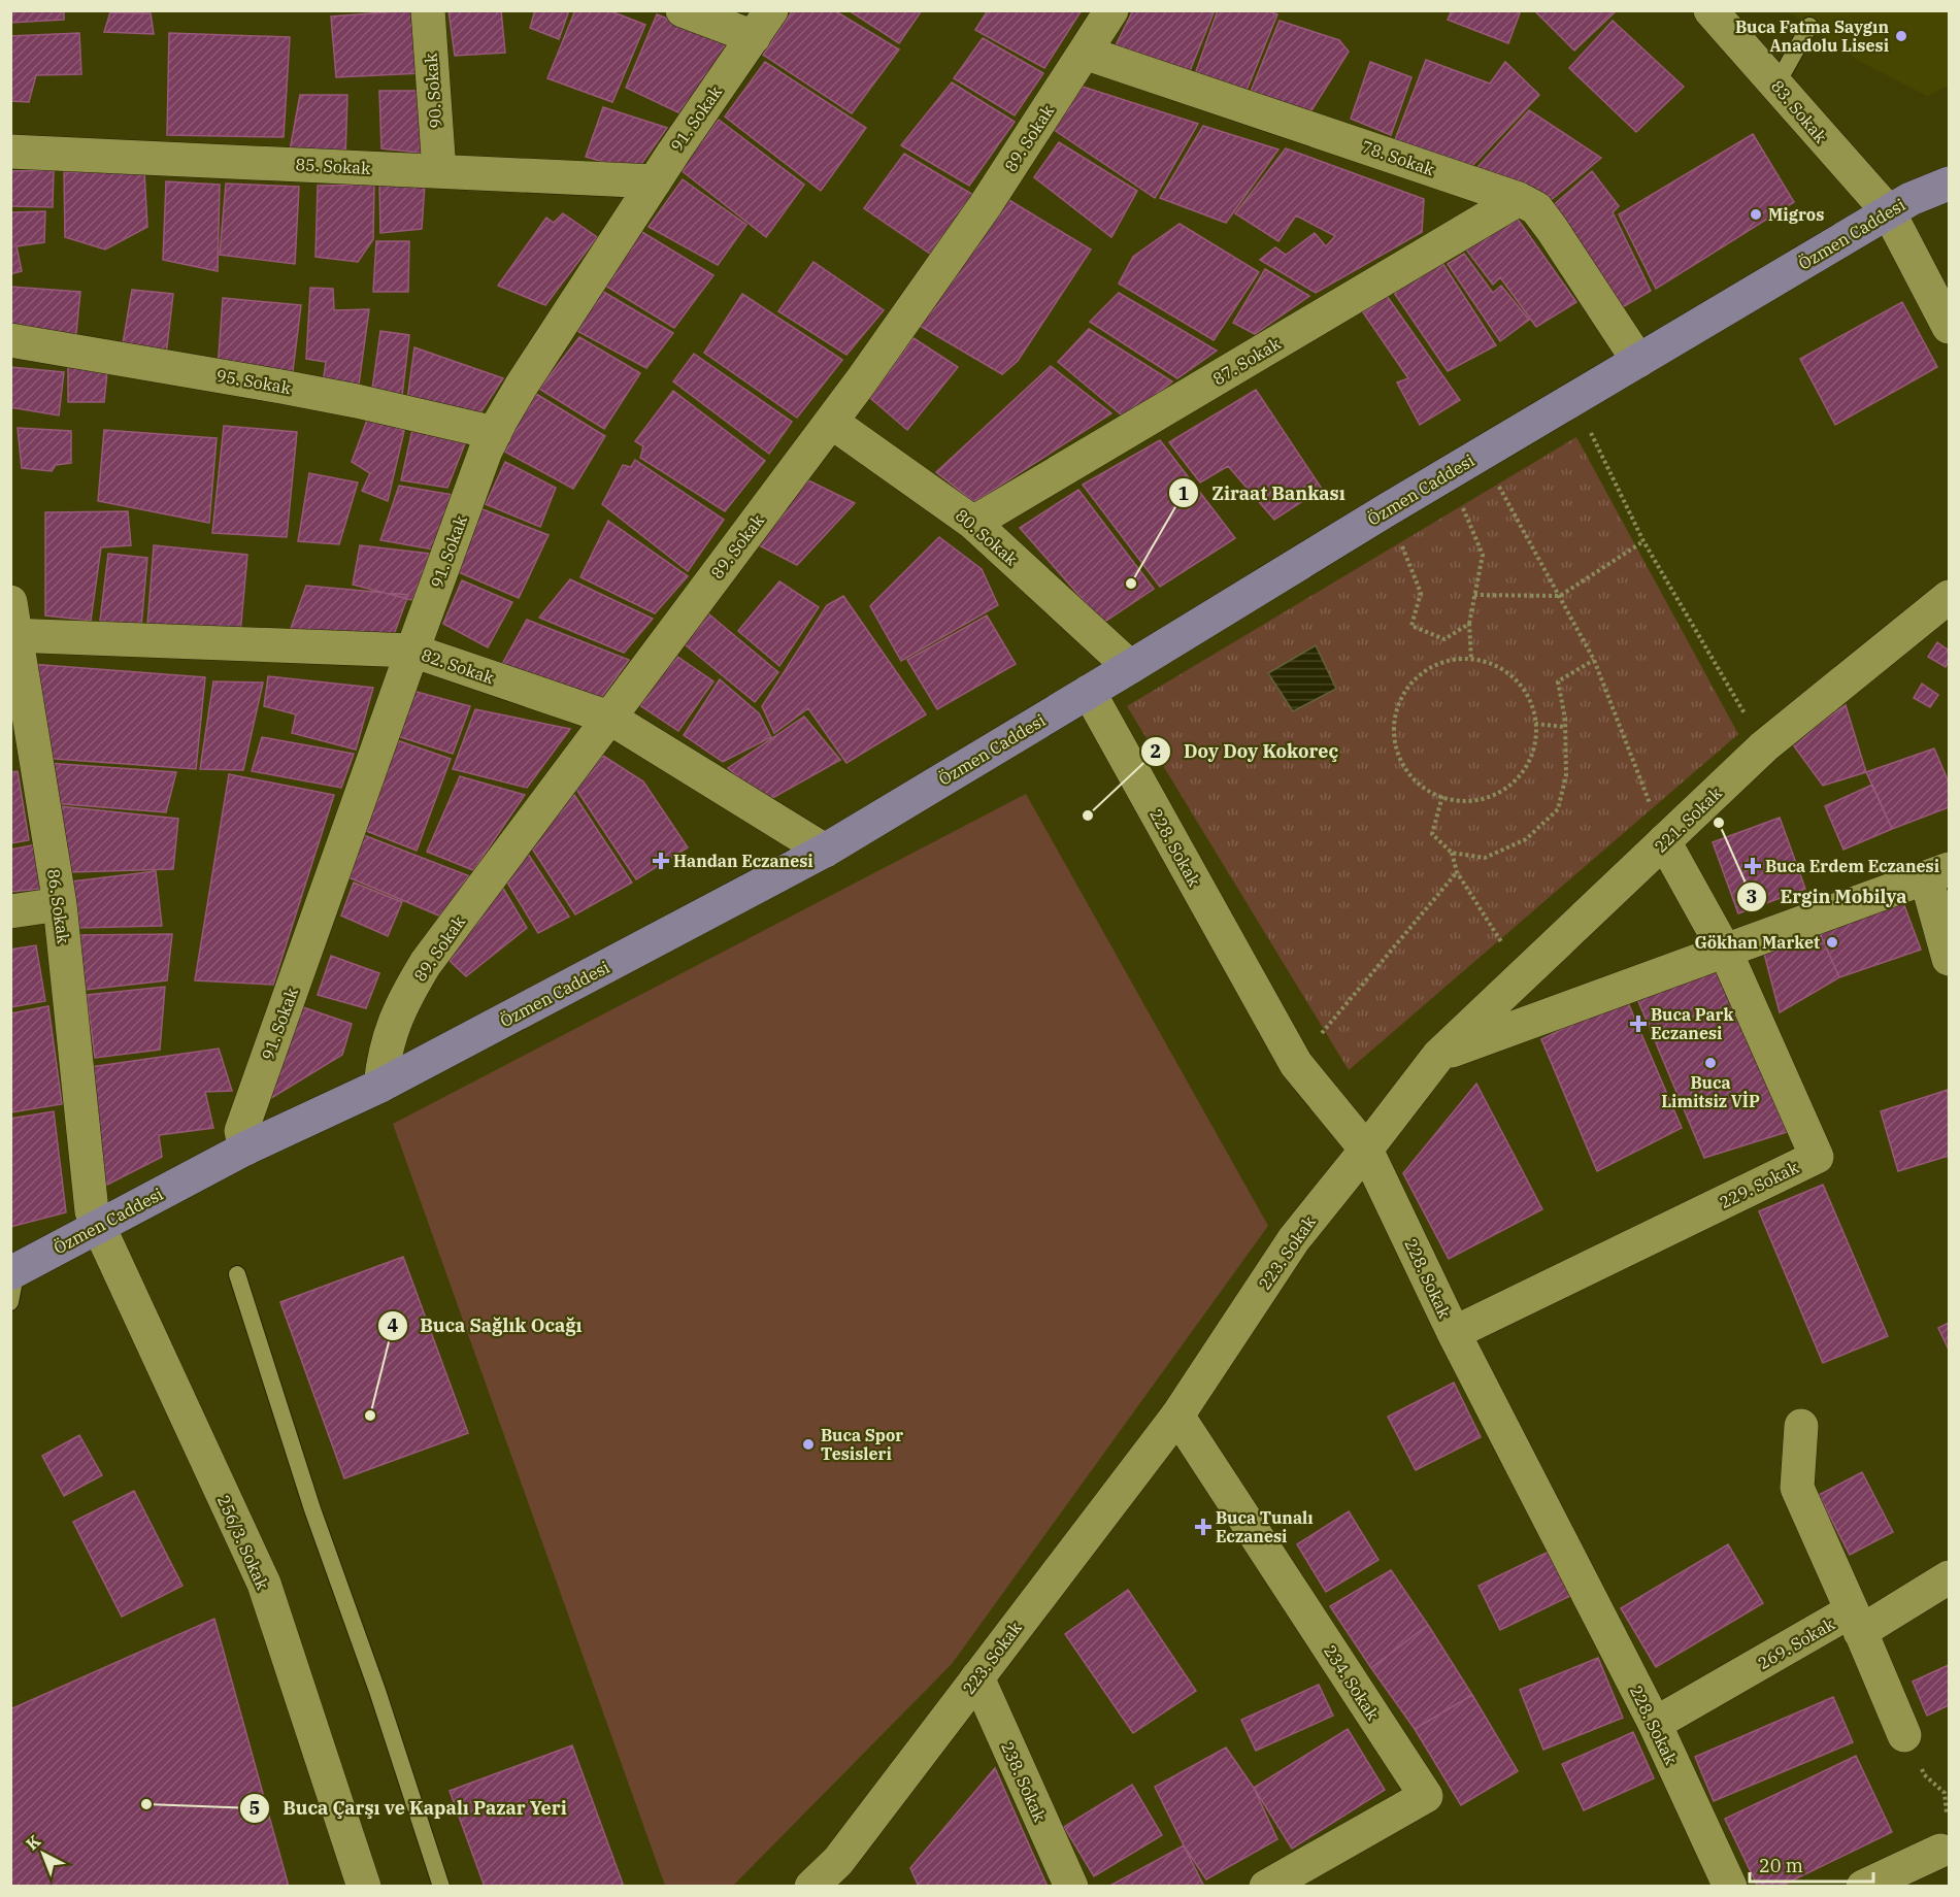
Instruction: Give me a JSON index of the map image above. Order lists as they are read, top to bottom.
{
  "streets": {
    "main road": ["Özmen Caddesi"],
    "street": [
      "90. Sokak",
      "83. Sokak",
      "91. Sokak",
      "89. Sokak",
      "78. Sokak",
      "85. Sokak",
      "87. Sokak",
      "95. Sokak",
      "80. Sokak",
      "82. Sokak",
      "221. Sokak",
      "228. Sokak",
      "86. Sokak",
      "229. Sokak",
      "223. Sokak",
      "256/3. Sokak",
      "269. Sokak",
      "234. Sokak",
      "238. Sokak"
    ]
  },
  "crossings": [
    ["90. Sokak", "85. Sokak"],
    ["83. Sokak", "Özmen Caddesi"],
    ["91. Sokak", "85. Sokak"],
    ["91. Sokak", "Özmen Caddesi"],
    ["91. Sokak", "95. Sokak"],
    ["91. Sokak", "82. Sokak"],
    ["89. Sokak", "78. Sokak"],
    ["89. Sokak", "Özmen Caddesi"],
    ["89. Sokak", "80. Sokak"],
    ["89. Sokak", "82. Sokak"],
    ["78. Sokak", "Özmen Caddesi"],
    ["78. Sokak", "87. Sokak"],
    ["Özmen Caddesi", "80. Sokak"],
    ["Özmen Caddesi", "82. Sokak"],
    ["Özmen Caddesi", "228. Sokak"],
    ["Özmen Caddesi", "86. Sokak"],
    ["Özmen Caddesi", "256/3. Sokak"],
    ["87. Sokak", "80. Sokak"],
    ["82. Sokak", "86. Sokak"],
    ["221. Sokak", "229. Sokak"],
    ["221. Sokak", "223. Sokak"],
    ["228. Sokak", "229. Sokak"],
    ["228. Sokak", "223. Sokak"],
    ["228. Sokak", "269. Sokak"],
    ["86. Sokak", "256/3. Sokak"],
    ["223. Sokak", "234. Sokak"],
    ["223. Sokak", "238. Sokak"]
  ],
  "places": {
    "other": [
      "Buca Fatma Saygın Anadolu Lisesi",
      "Migros",
      "Ziraat Bankası",
      "Doy Doy Kokoreç",
      "Ergin Mobilya",
      "Gökhan Market",
      "Buca Limitsiz VİP",
      "Buca Sağlık Ocağı",
      "Buca Spor Tesisleri",
      "Buca Çarşı ve Kapalı Pazar Yeri"
    ],
    "health": [
      "Handan Eczanesi",
      "Buca Erdem Eczanesi",
      "Buca Park Eczanesi",
      "Buca Tunalı Eczanesi"
    ]
  },
  "scale_bar": "20 m",
  "north": "top left"
}
